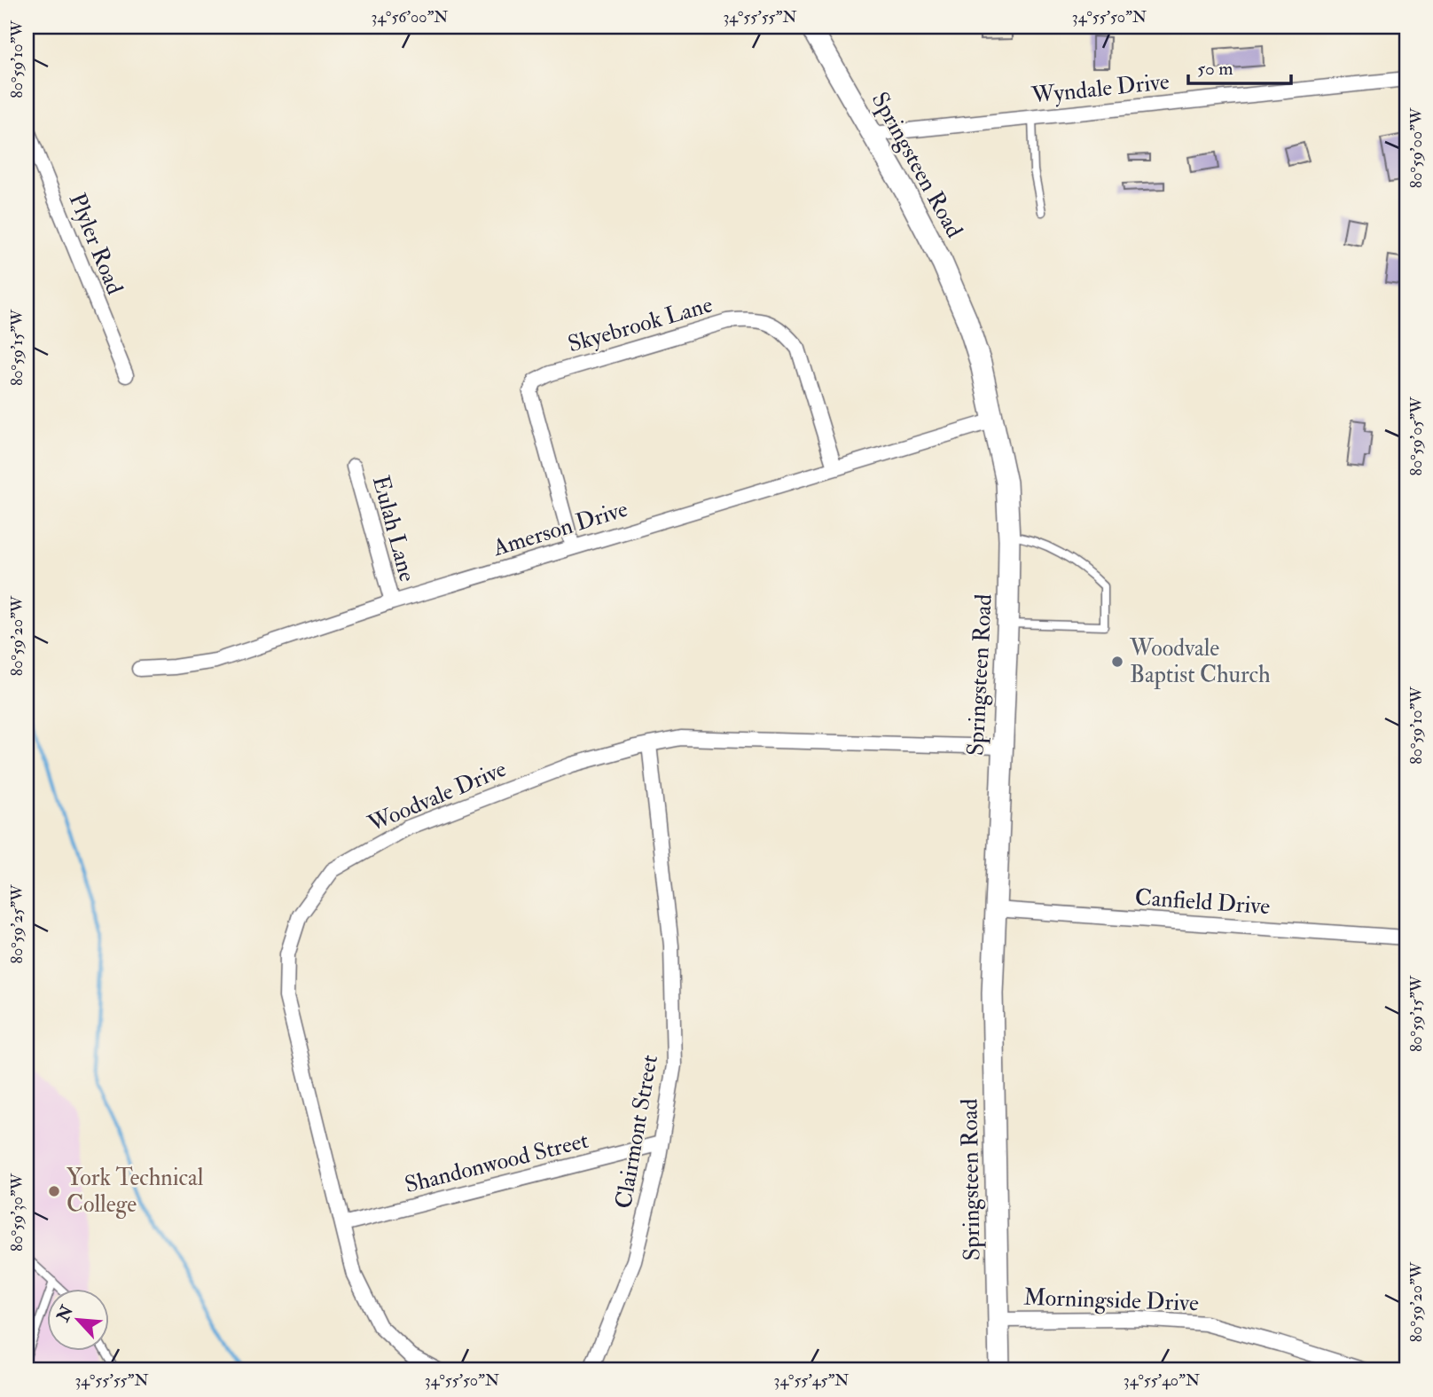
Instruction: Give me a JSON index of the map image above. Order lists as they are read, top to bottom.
{
  "streets": {
    "street": [
      "Wyndale Drive",
      "Springsteen Road",
      "Plyler Road",
      "Skyebrook Lane",
      "Eulah Lane",
      "Amerson Drive",
      "Woodvale Drive",
      "Canfield Drive",
      "Clairmont Street",
      "Shandonwood Street",
      "Morningside Drive"
    ]
  },
  "crossings": [
    ["Wyndale Drive", "Springsteen Road"],
    ["Springsteen Road", "Amerson Drive"],
    ["Springsteen Road", "Woodvale Drive"],
    ["Springsteen Road", "Canfield Drive"],
    ["Springsteen Road", "Morningside Drive"],
    ["Skyebrook Lane", "Amerson Drive"],
    ["Eulah Lane", "Amerson Drive"],
    ["Woodvale Drive", "Clairmont Street"],
    ["Woodvale Drive", "Shandonwood Street"],
    ["Clairmont Street", "Shandonwood Street"]
  ],
  "places": ["Woodvale Baptist Church", "York Technical College"],
  "scale_bar": "50 m",
  "north": "top left",
  "coordinates": [
    "34°56'00\"N",
    "34°55'55\"N",
    "34°55'50\"N",
    "80°59'10\"W",
    "80°59'00\"W",
    "80°59'15\"W",
    "80°59'05\"W",
    "80°59'20\"W",
    "80°59'25\"W",
    "80°59'30\"W",
    "34°55'45\"N",
    "34°55'40\"N"
  ]
}
